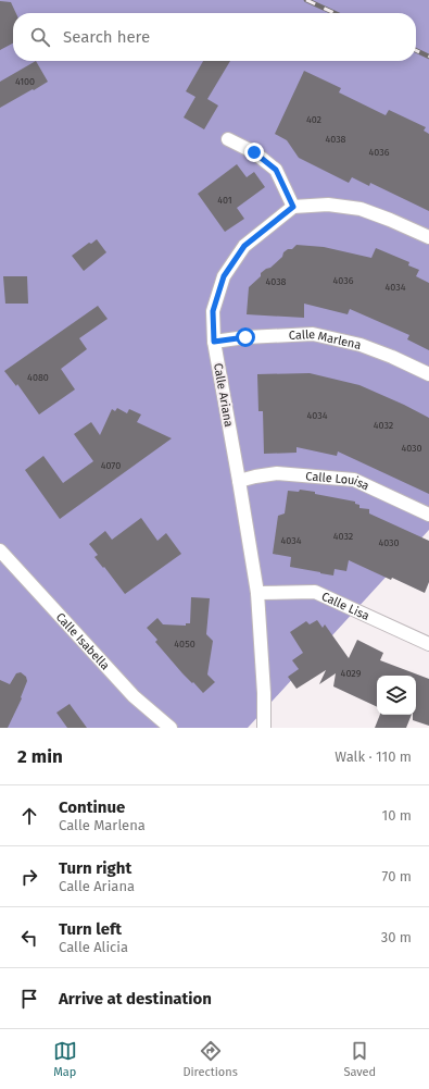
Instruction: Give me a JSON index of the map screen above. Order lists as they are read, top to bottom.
{
  "streets": {
    "street": [
      "Calle Marlena",
      "Calle Ariana",
      "Calle Louisa",
      "Calle Lisa",
      "Calle Isabella"
    ]
  },
  "crossings": [
    ["Calle Marlena", "Calle Ariana"],
    ["Calle Ariana", "Calle Louisa"],
    ["Calle Ariana", "Calle Lisa"]
  ],
  "house_numbers": [
    "4100",
    "402",
    "4038",
    "4036",
    "401",
    "4036",
    "4038",
    "4034",
    "4080",
    "4034",
    "4032",
    "4030",
    "4070",
    "4032",
    "4034",
    "4030",
    "4050",
    "4029"
  ],
  "page": {
    "search": "Search here",
    "heading": ["2 min", "Walk · 110 m"],
    "list": [
      ["Continue", "Calle Marlena", "10 m"],
      ["Turn right", "Calle Ariana", "70 m"],
      ["Turn left", "Calle Alicia", "30 m"],
      "Arrive at destination"
    ],
    "nav": ["Map", "Directions", "Saved"]
  }
}
